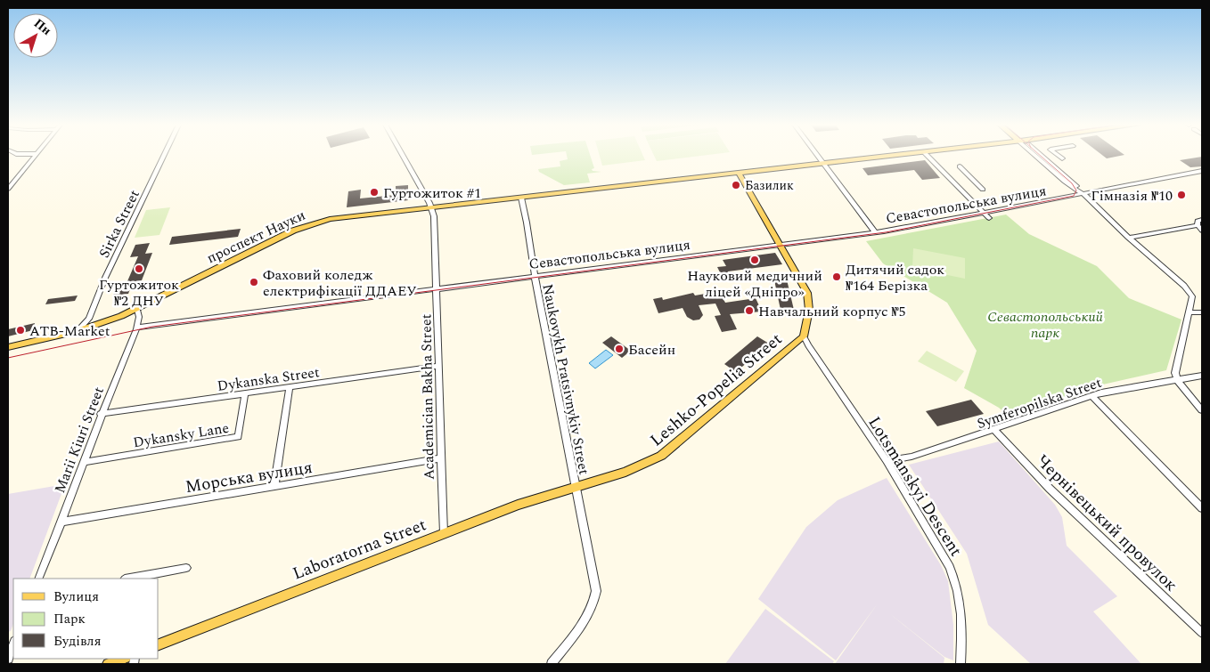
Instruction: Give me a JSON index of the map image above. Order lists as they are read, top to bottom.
{
  "streets": {
    "main road": ["проспект Науки", "Leshko-Popelia Street", "Laboratorna Street"],
    "street": [
      "Севастопольська вулиця",
      "Sirka Street",
      "Dykanska Street",
      "Naukovykh Pratsivnykiv Street",
      "Academician Bakha Street",
      "Symferopilska Street",
      "Dykansky Lane",
      "Marii Kiuri Street",
      "Морська вулиця",
      "Lotsmanskyi Descent",
      "Чернівецький провулок"
    ]
  },
  "crossings": [
    ["Севастопольська вулиця", "Naukovykh Pratsivnykiv Street"],
    ["Севастопольська вулиця", "Academician Bakha Street"],
    ["Севастопольська вулиця", "Marii Kiuri Street"],
    ["Sirka Street", "проспект Науки"],
    ["проспект Науки", "Naukovykh Pratsivnykiv Street"],
    ["проспект Науки", "Academician Bakha Street"],
    ["проспект Науки", "Marii Kiuri Street"],
    ["Dykanska Street", "Academician Bakha Street"],
    ["Dykanska Street", "Dykansky Lane"],
    ["Dykanska Street", "Marii Kiuri Street"],
    ["Naukovykh Pratsivnykiv Street", "Leshko-Popelia Street"],
    ["Naukovykh Pratsivnykiv Street", "Laboratorna Street"],
    ["Leshko-Popelia Street", "Lotsmanskyi Descent"],
    ["Leshko-Popelia Street", "Laboratorna Street"],
    ["Academician Bakha Street", "Морська вулиця"],
    ["Academician Bakha Street", "Laboratorna Street"],
    ["Symferopilska Street", "Lotsmanskyi Descent"],
    ["Symferopilska Street", "Чернівецький провулок"],
    ["Dykansky Lane", "Marii Kiuri Street"],
    ["Marii Kiuri Street", "Морська вулиця"]
  ],
  "parks": ["Севастопольський парк"],
  "places": [
    "Базилик",
    "Гуртожиток #1",
    "Гімназія №10",
    "Науковий медичний ліцей «Дніпро»",
    "Гуртожиток №2 ДНУ",
    "Дитячий садок №164 Берізка",
    "Фаховий коледж електрифікації ДДАЕУ",
    "Навчальний корпус №5",
    "ATB-Market",
    "Басейн"
  ],
  "legend": ["Вулиця", "Парк", "Будівля"],
  "north": "top right"
}
